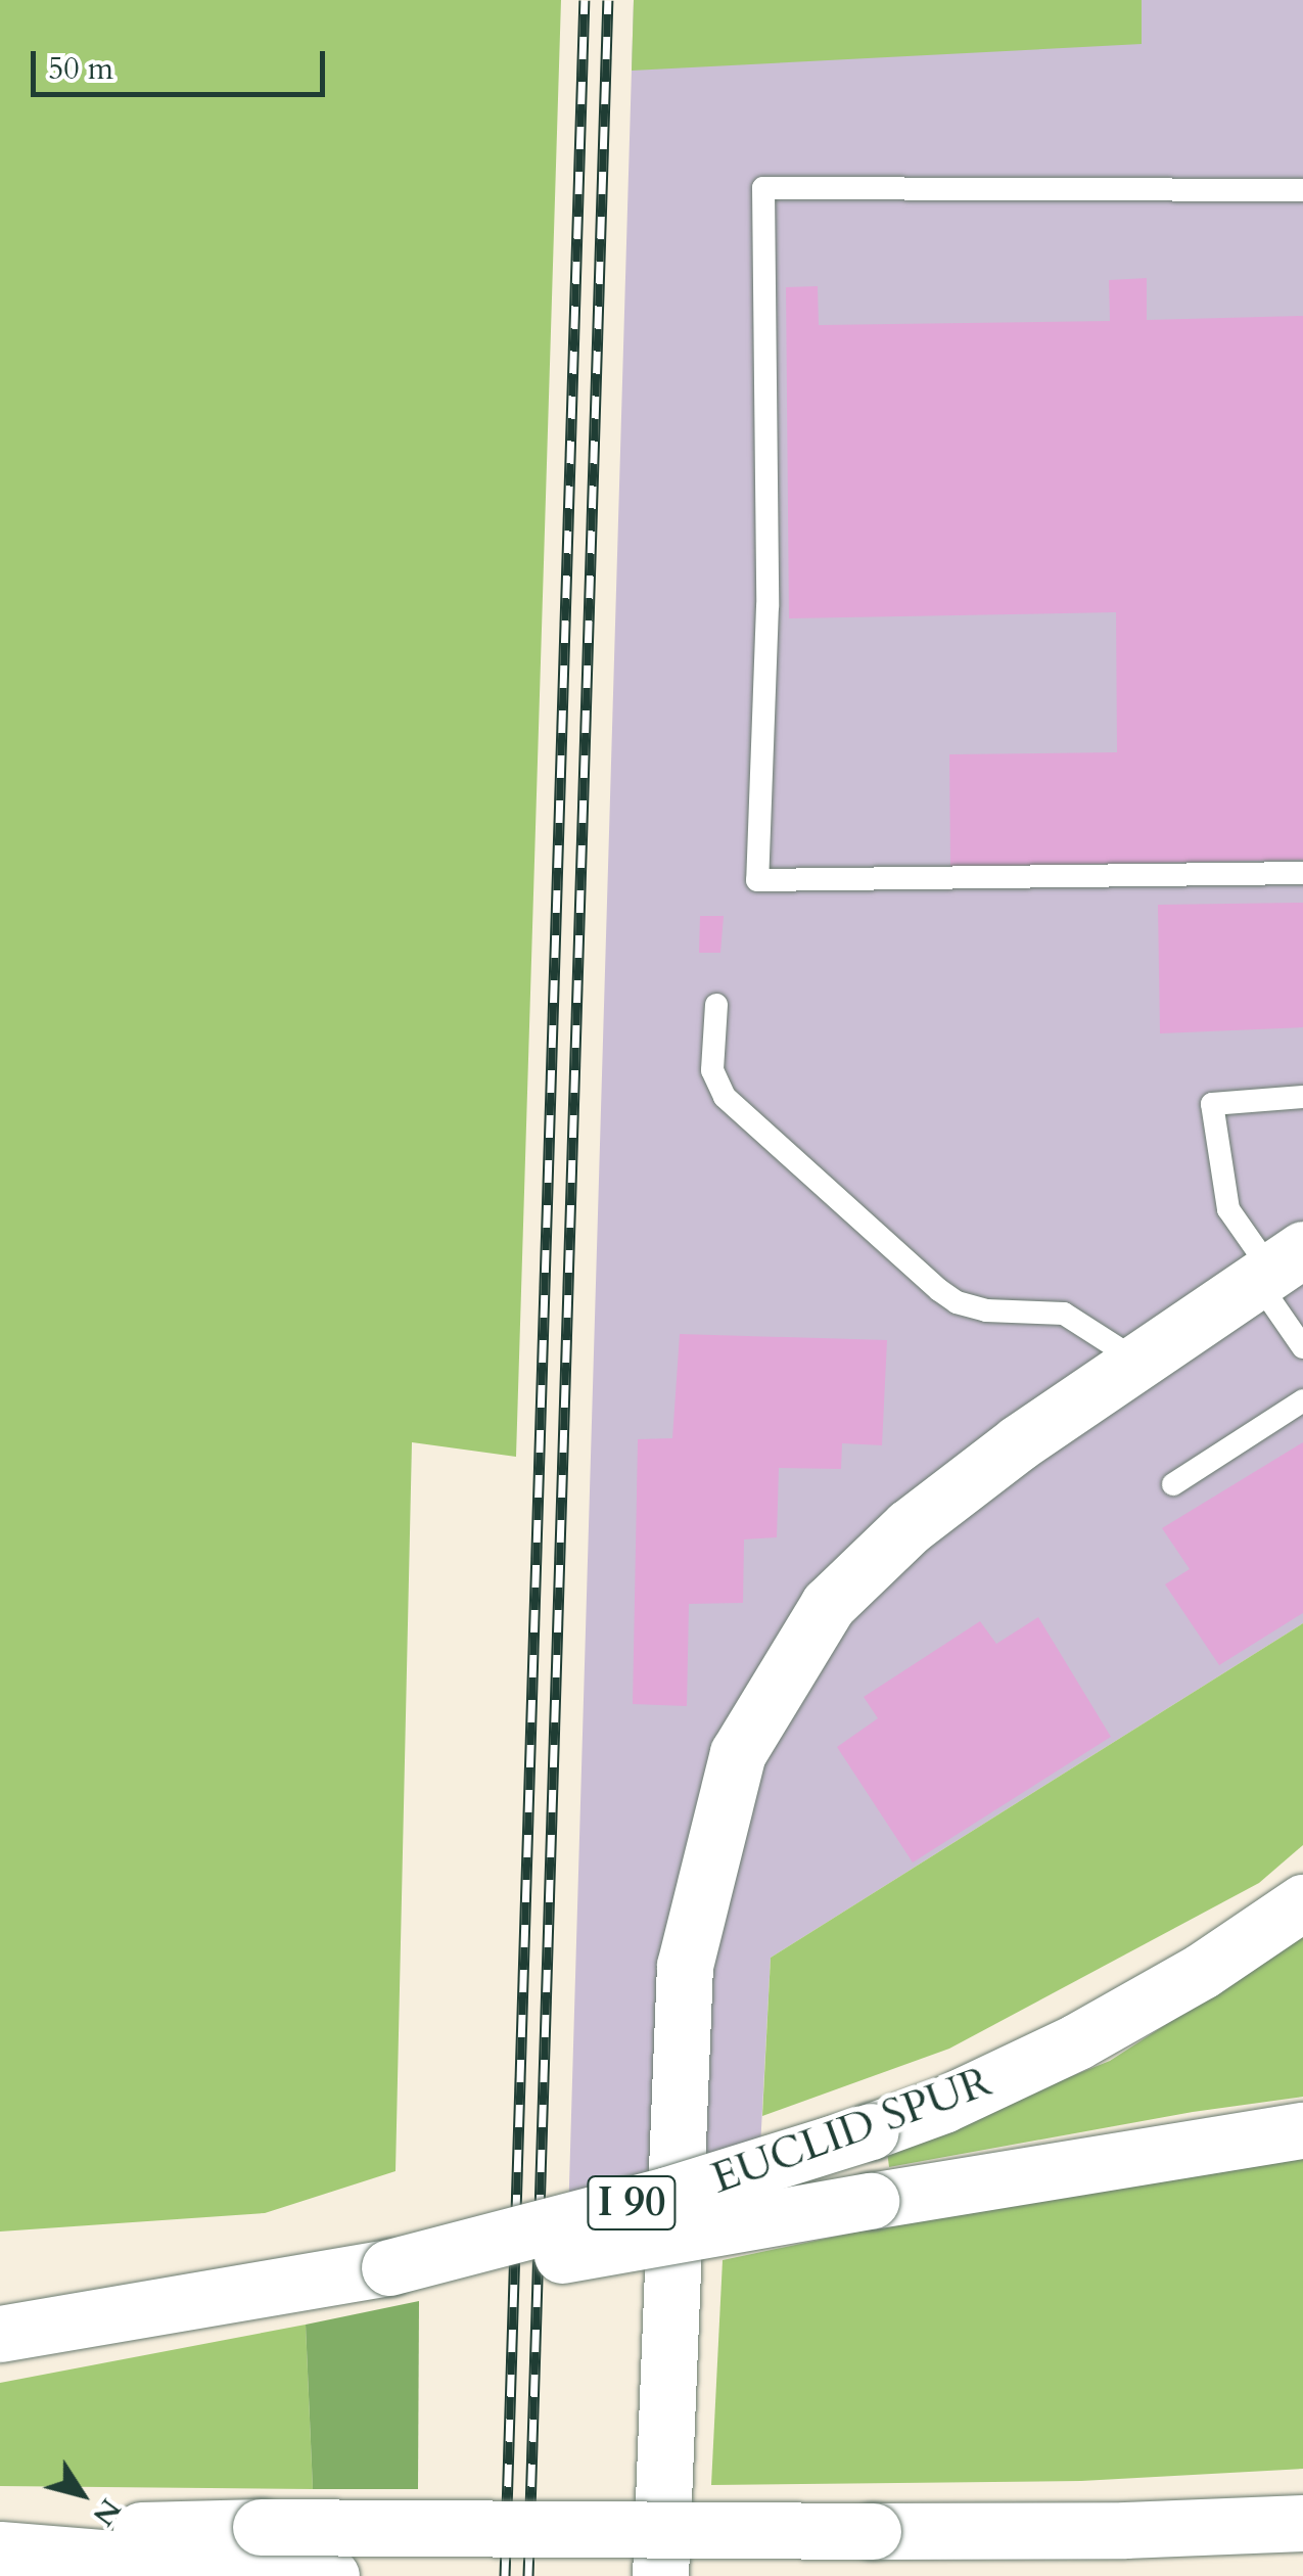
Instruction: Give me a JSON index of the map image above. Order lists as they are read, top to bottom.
{
  "streets": {
    "main road": ["EUCLID SPUR", "I 90"]
  },
  "scale_bar": "50 m",
  "north": "bottom right"
}
